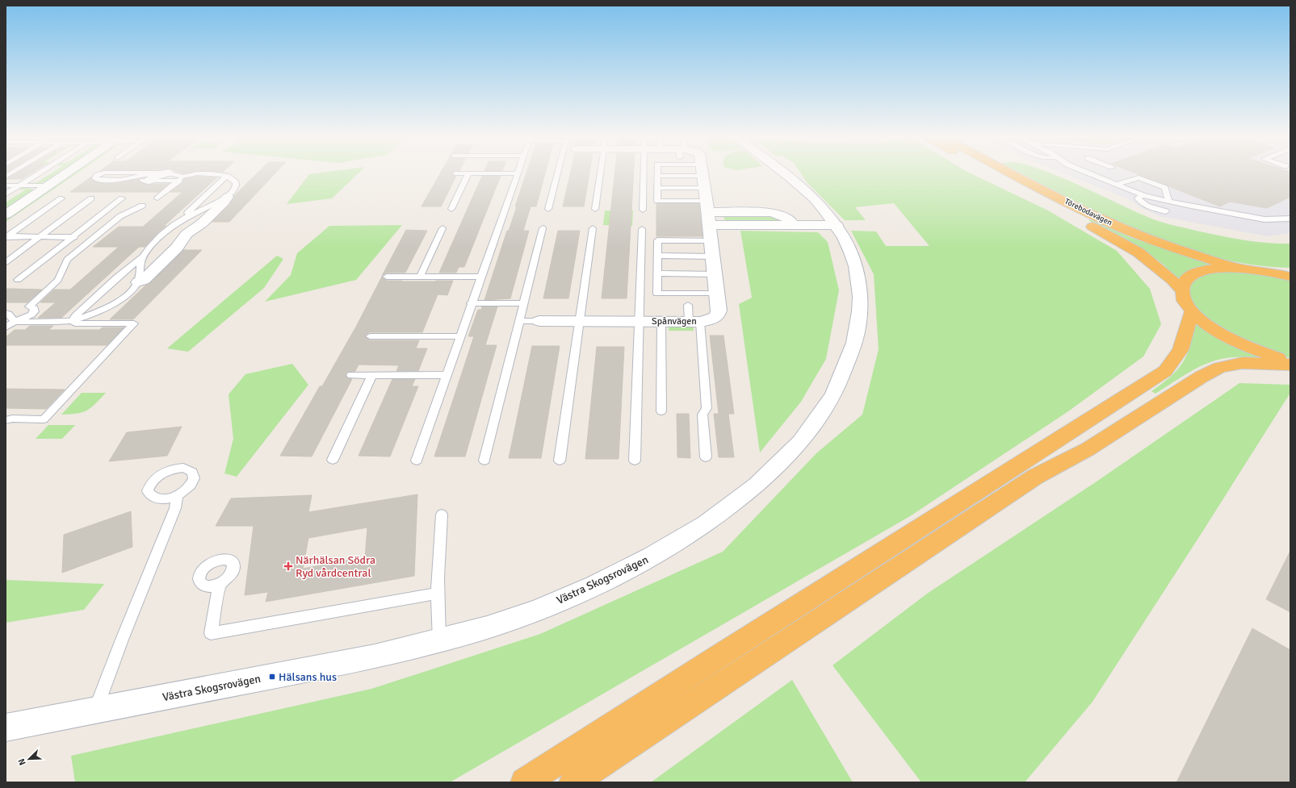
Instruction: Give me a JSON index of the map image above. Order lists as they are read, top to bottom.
{
  "streets": {
    "highway": ["Törebodavägen"],
    "street": ["Spånvägen", "Västra Skogsrovägen"]
  },
  "places": {
    "health": ["Närhälsan Södra Ryd vårdcentral"],
    "transit": ["Hälsans hus"]
  },
  "north": "bottom left"
}
